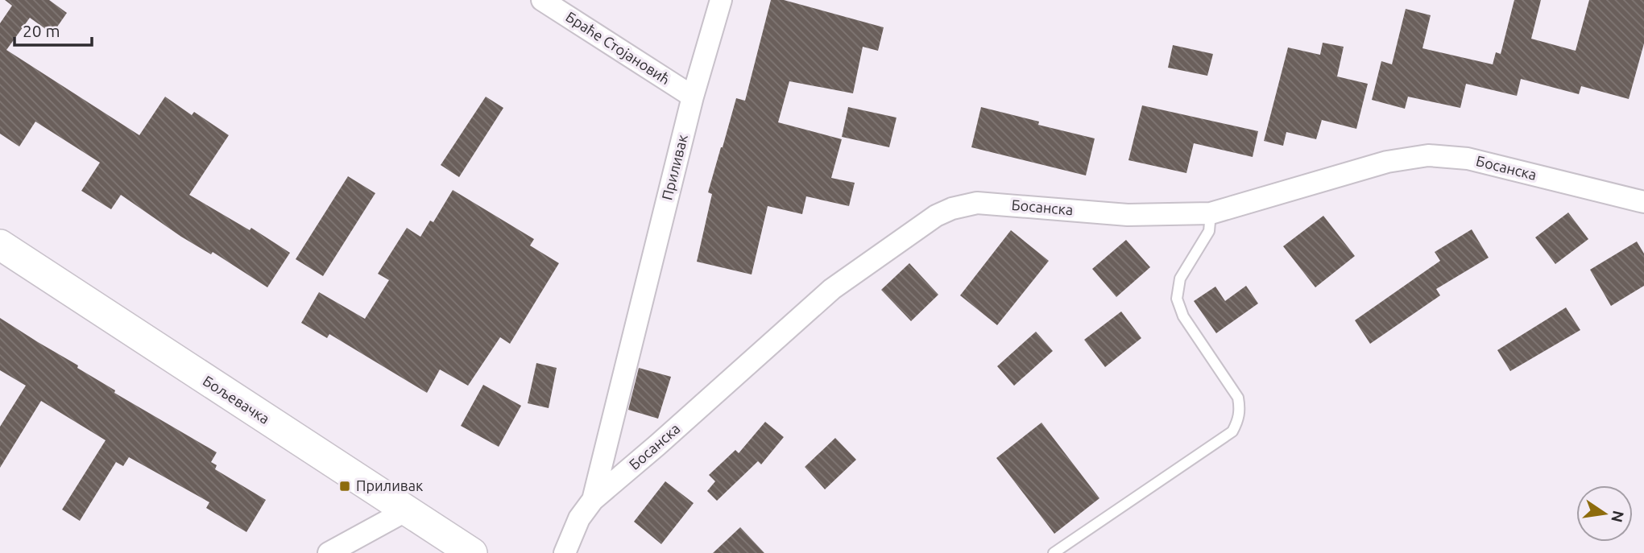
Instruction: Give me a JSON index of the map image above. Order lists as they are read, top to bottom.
{
  "streets": {
    "main road": ["Бољевачка"],
    "street": ["Браће Стојановић", "Приливак", "Босанска"]
  },
  "crossings": [
    ["Браће Стојановић", "Приливак"],
    ["Приливак", "Босанска"]
  ],
  "places": {
    "transit": ["Приливак"]
  },
  "scale_bar": "20 m",
  "north": "right"
}
